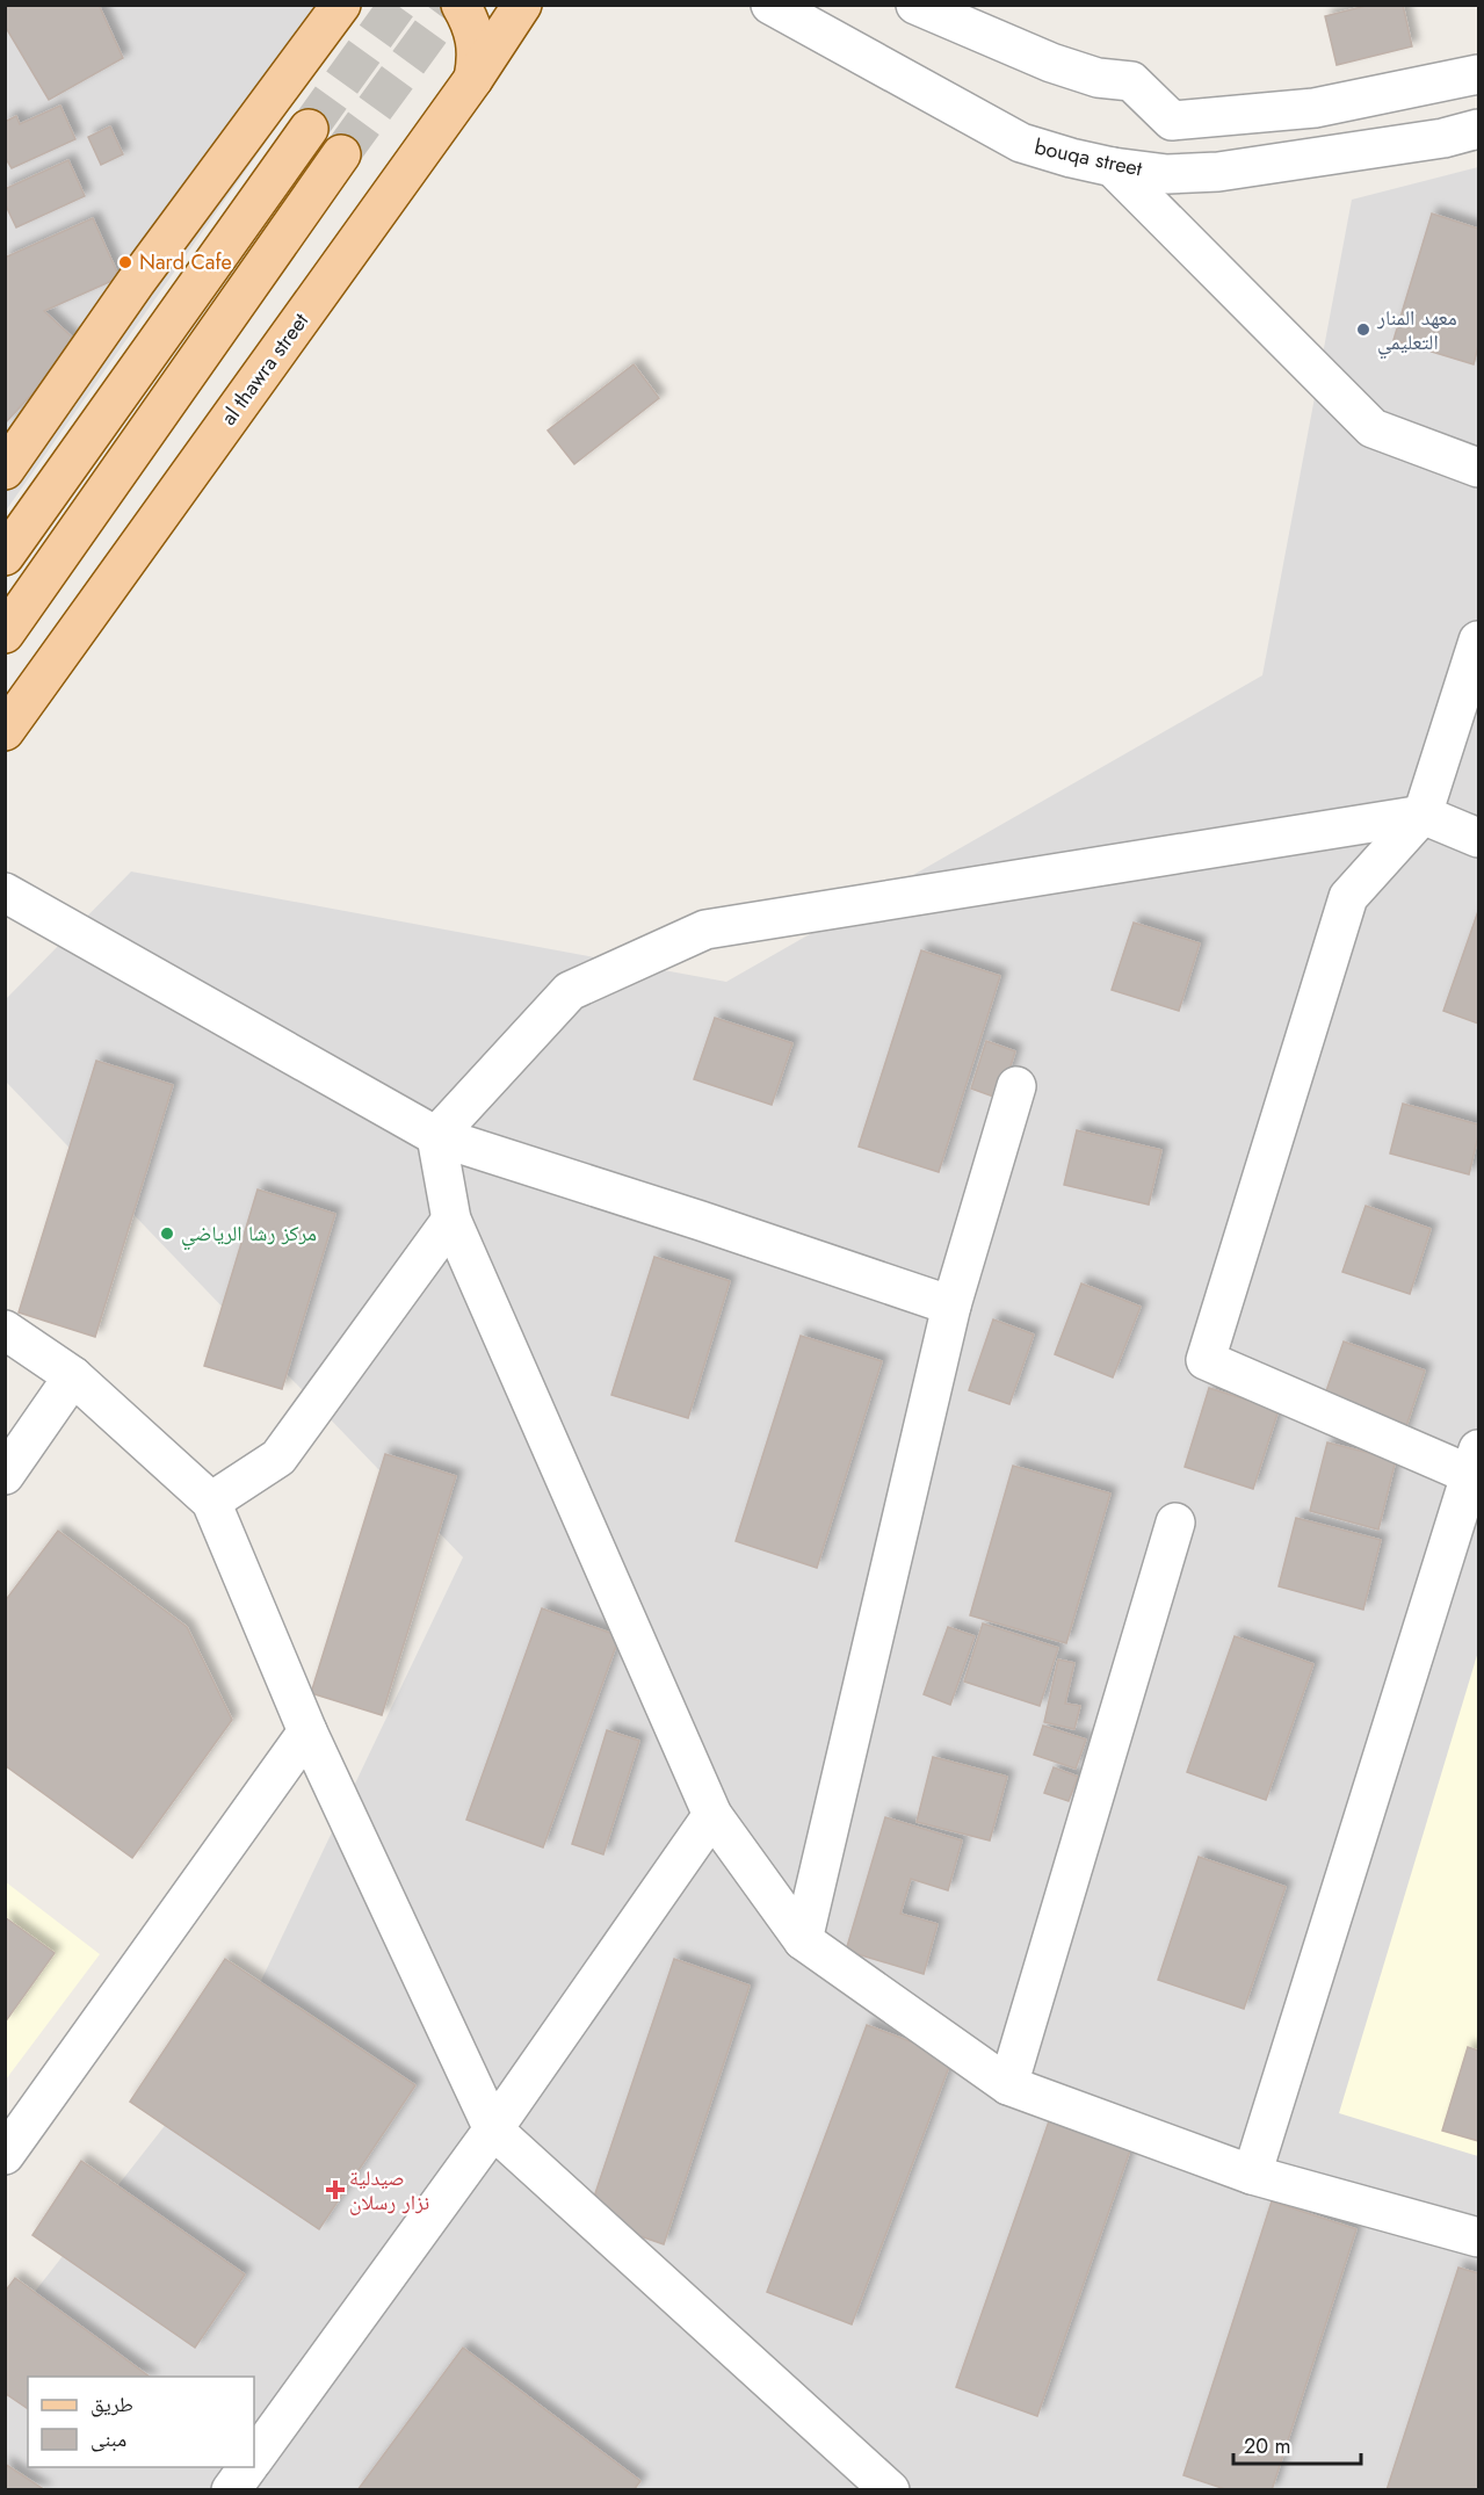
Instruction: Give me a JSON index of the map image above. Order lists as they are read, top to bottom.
{
  "streets": {
    "main road": ["al thawra street"],
    "street": ["bouqa street"]
  },
  "places": {
    "other": ["Nard Cafe", "معهد المنار التعليمي", "مركز رشا الرياضي"],
    "health": ["صيدلية نزار رسلان"]
  },
  "legend": ["طريق", "مبنى"],
  "scale_bar": "20 m"
}
